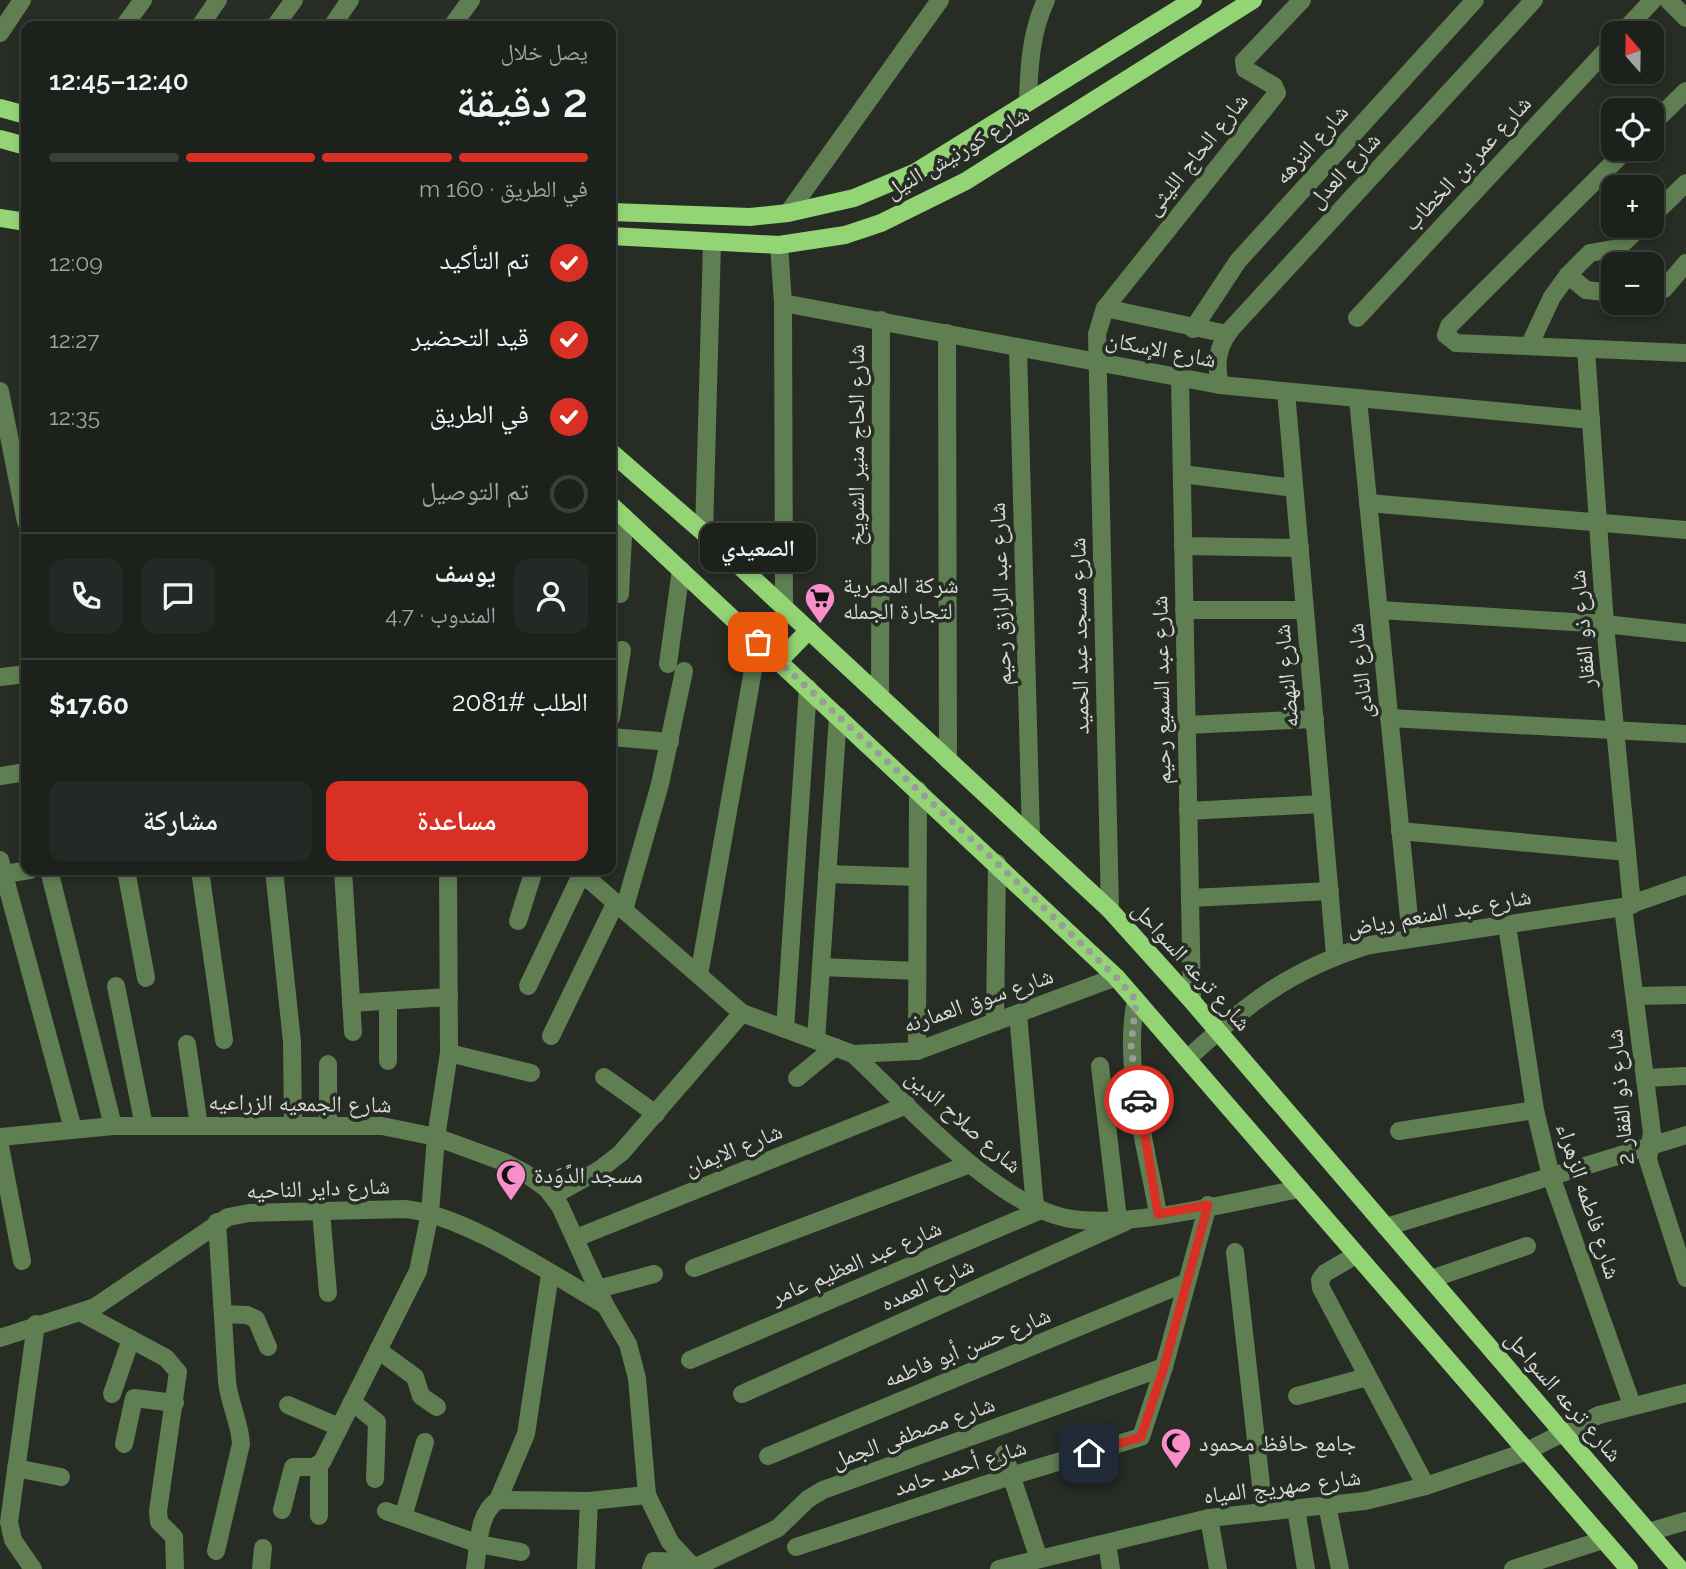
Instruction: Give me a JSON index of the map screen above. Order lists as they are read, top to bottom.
{
  "streets": {
    "main road": ["شارع كورنيش النيل", "شارع ترعه السواحل"],
    "street": [
      "شارع النزهه",
      "شارع الحاج الليثى",
      "شارع عمر بن الخطاب",
      "شارع العدل",
      "شارع الإسكان",
      "شارع الحاج منير الشويخ",
      "شارع عبد الرازق رحيم",
      "شارع ذو الفقار",
      "شارع مسجد عبد الحميد",
      "شارع النادى",
      "شارع النهضه",
      "شارع عبد السميع رحيم",
      "شارع عبد المنعم رياض",
      "شارع سوق العمارنه",
      "شارع ذو الفقار 2",
      "شارع الجمعيه الزراعيه",
      "شارع صلاح الدين",
      "شارع الايمان",
      "شارع داير الناحيه",
      "شارع فاطمه الزهراء",
      "شارع عبد العظيم عامر",
      "شارع العمده",
      "شارع حسن أبو فاطمه",
      "شارع مصطفى الجمل",
      "شارع أحمد حامد",
      "شارع صهريج المياه"
    ]
  },
  "crossings": [
    ["شارع الحاج الليثى", "شارع الإسكان"],
    ["شارع الحاج الليثى", "شارع مسجد عبد الحميد"],
    ["شارع العدل", "شارع الإسكان"],
    ["شارع الإسكان", "شارع الحاج منير الشويخ"],
    ["شارع الإسكان", "شارع عبد الرازق رحيم"],
    ["شارع الإسكان", "شارع ذو الفقار"],
    ["شارع الإسكان", "شارع مسجد عبد الحميد"],
    ["شارع الإسكان", "شارع النادى"],
    ["شارع الإسكان", "شارع النهضه"],
    ["شارع الإسكان", "شارع عبد السميع رحيم"],
    ["شارع الحاج منير الشويخ", "شارع ترعه السواحل"],
    ["شارع عبد الرازق رحيم", "شارع ترعه السواحل"],
    ["شارع ذو الفقار", "شارع عبد المنعم رياض"],
    ["شارع ذو الفقار", "شارع ذو الفقار 2"],
    ["شارع مسجد عبد الحميد", "شارع ترعه السواحل"],
    ["شارع النادى", "شارع عبد المنعم رياض"],
    ["شارع النهضه", "شارع عبد المنعم رياض"],
    ["شارع عبد السميع رحيم", "شارع ترعه السواحل"],
    ["شارع عبد المنعم رياض", "شارع ترعه السواحل"],
    ["شارع عبد المنعم رياض", "شارع ذو الفقار 2"],
    ["شارع عبد المنعم رياض", "شارع فاطمه الزهراء"],
    ["شارع ترعه السواحل", "شارع صهريج المياه"],
    ["شارع سوق العمارنه", "شارع صلاح الدين"],
    ["شارع الجمعيه الزراعيه", "شارع الايمان"],
    ["شارع الجمعيه الزراعيه", "شارع داير الناحيه"],
    ["شارع الجمعيه الزراعيه", "شارع مصطفى الجمل"],
    ["شارع صلاح الدين", "شارع الايمان"],
    ["شارع صلاح الدين", "شارع عبد العظيم عامر"],
    ["شارع صلاح الدين", "شارع العمده"],
    ["شارع فاطمه الزهراء", "شارع صهريج المياه"],
    ["شارع مصطفى الجمل", "شارع أحمد حامد"]
  ],
  "places": {
    "supermarket": ["شركة المصرية لتجارة الجمله"],
    "other": ["الصعيدي"],
    "mosque": ["مسجد الدَّوَدة", "جامع حافظ محمود"]
  },
  "north": "top",
  "page": {
    "map_buttons": ["+", "−"],
    "heading": ["2 دقيقة", "يصل خلال", "12:40–12:45"],
    "panel": [
      "يوسف",
      "المندوب · 4.7",
      "الطلب #2081",
      "$17.60"
    ],
    "bar": "في الطريق · 160 m",
    "list": [
      ["تم التأكيد", "12:09"],
      ["قيد التحضير", "12:27"],
      ["في الطريق", "12:35"],
      "تم التوصيل"
    ],
    "bubble": "الصعيدي",
    "buttons": ["مساعدة", "مشاركة"]
  }
}
